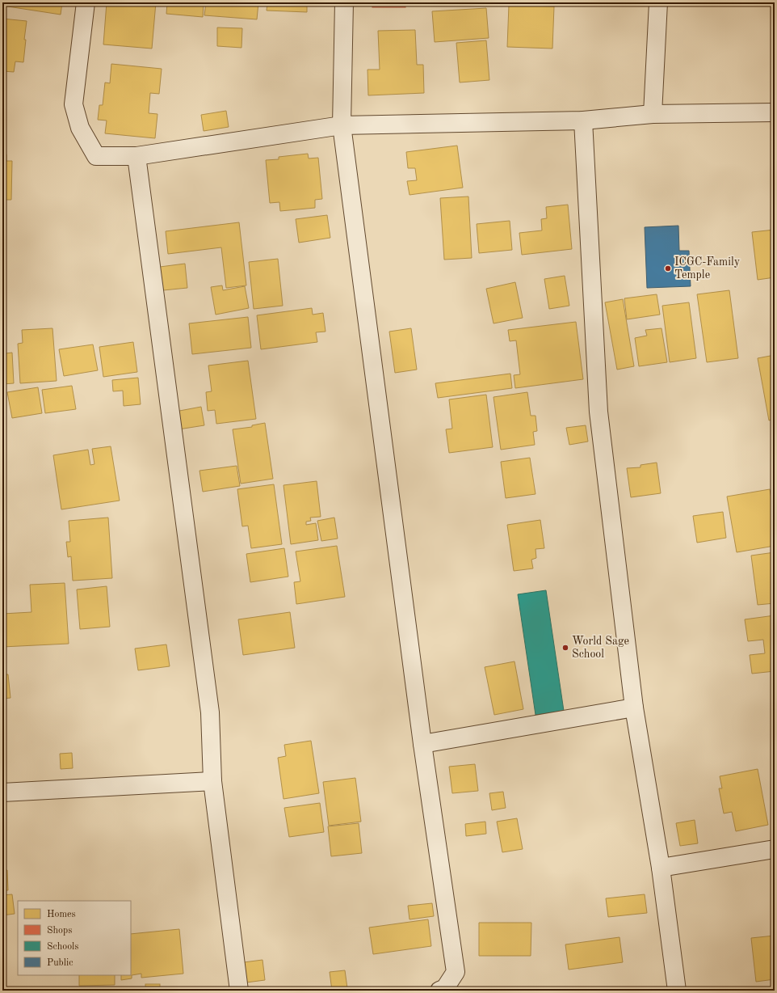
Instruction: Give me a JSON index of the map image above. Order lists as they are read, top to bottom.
{
  "places": ["ICGC-Family Temple", "World Sage School"],
  "legend": [
    "Homes",
    "Shops",
    "Schools",
    "Public"
  ]
}
